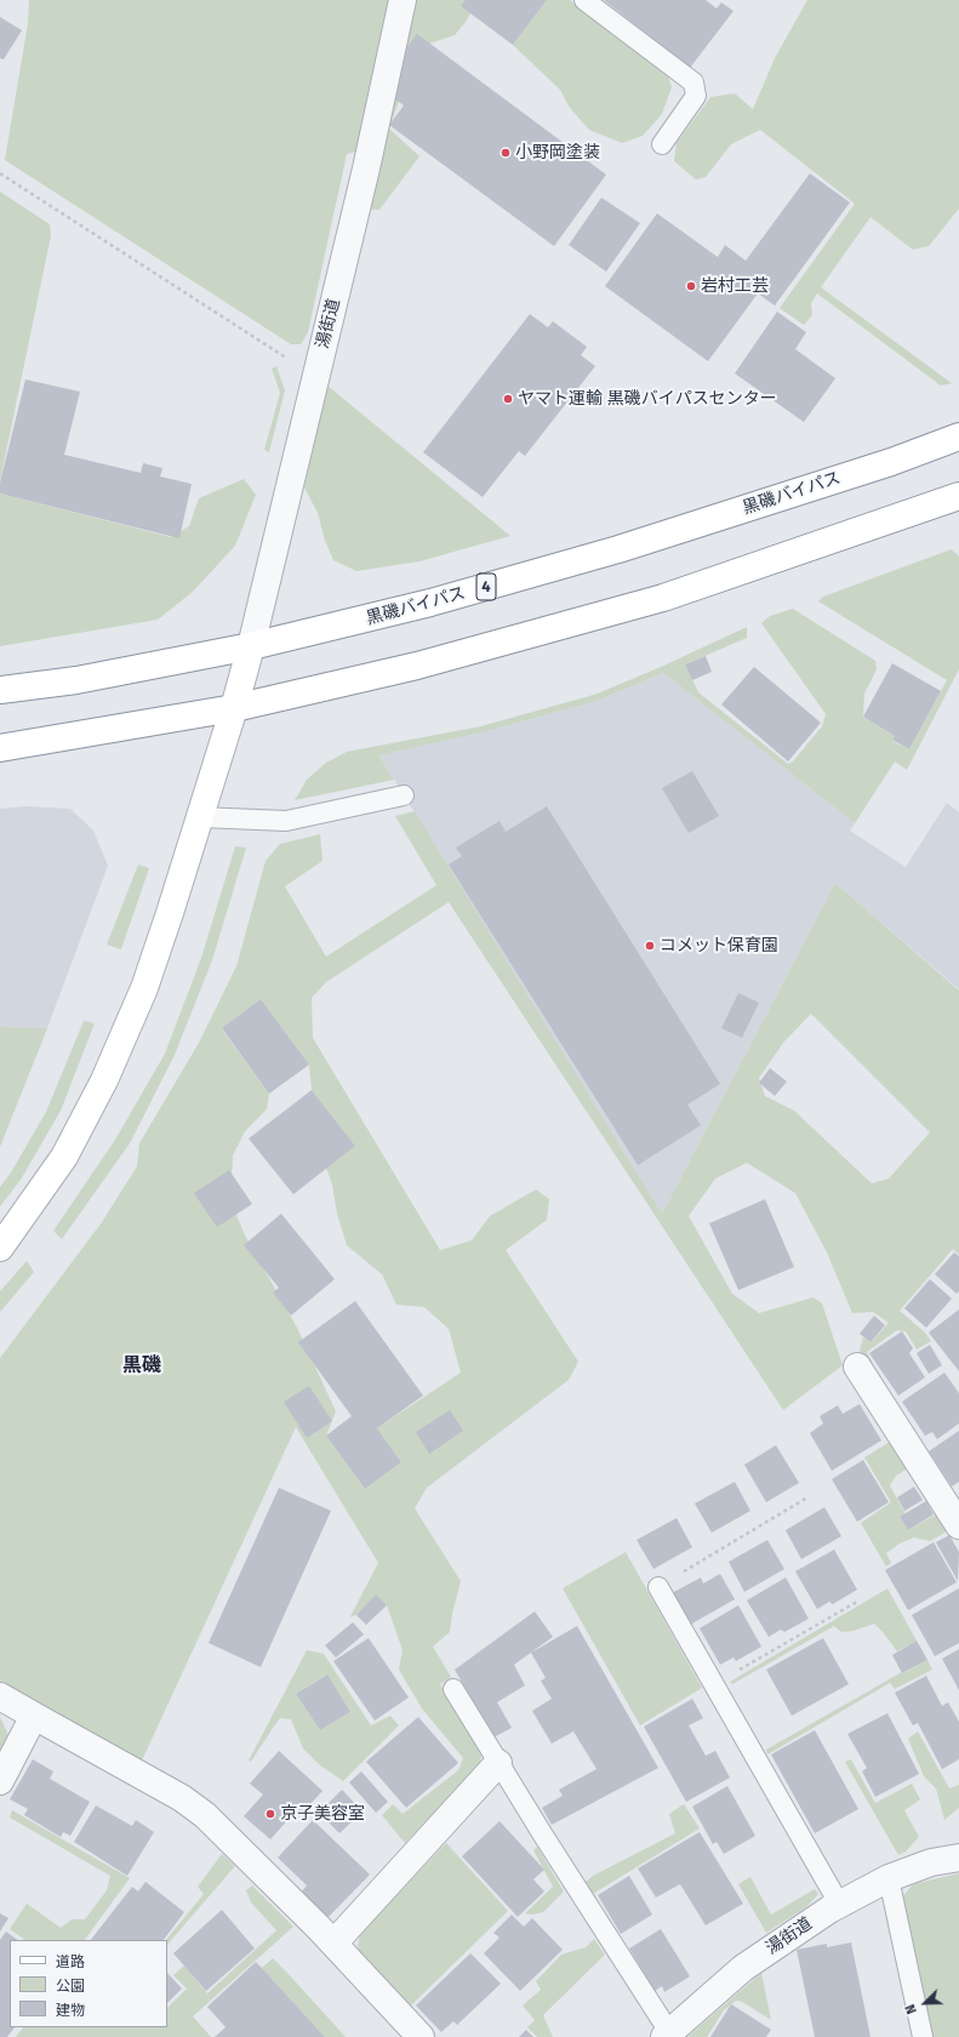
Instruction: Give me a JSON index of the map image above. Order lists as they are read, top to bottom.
{
  "streets": {
    "main road": ["黒磯バイパス", "4"],
    "street": ["湯街道"]
  },
  "crossings": [
    ["湯街道", "黒磯バイパス"]
  ],
  "districts": ["黒磯"],
  "places": [
    "小野岡塗装",
    "岩村工芸",
    "ヤマト運輸 黒磯バイパスセンター",
    "コメット保育園",
    "京子美容室"
  ],
  "legend": ["道路", "公園", "建物"],
  "north": "bottom left"
}
